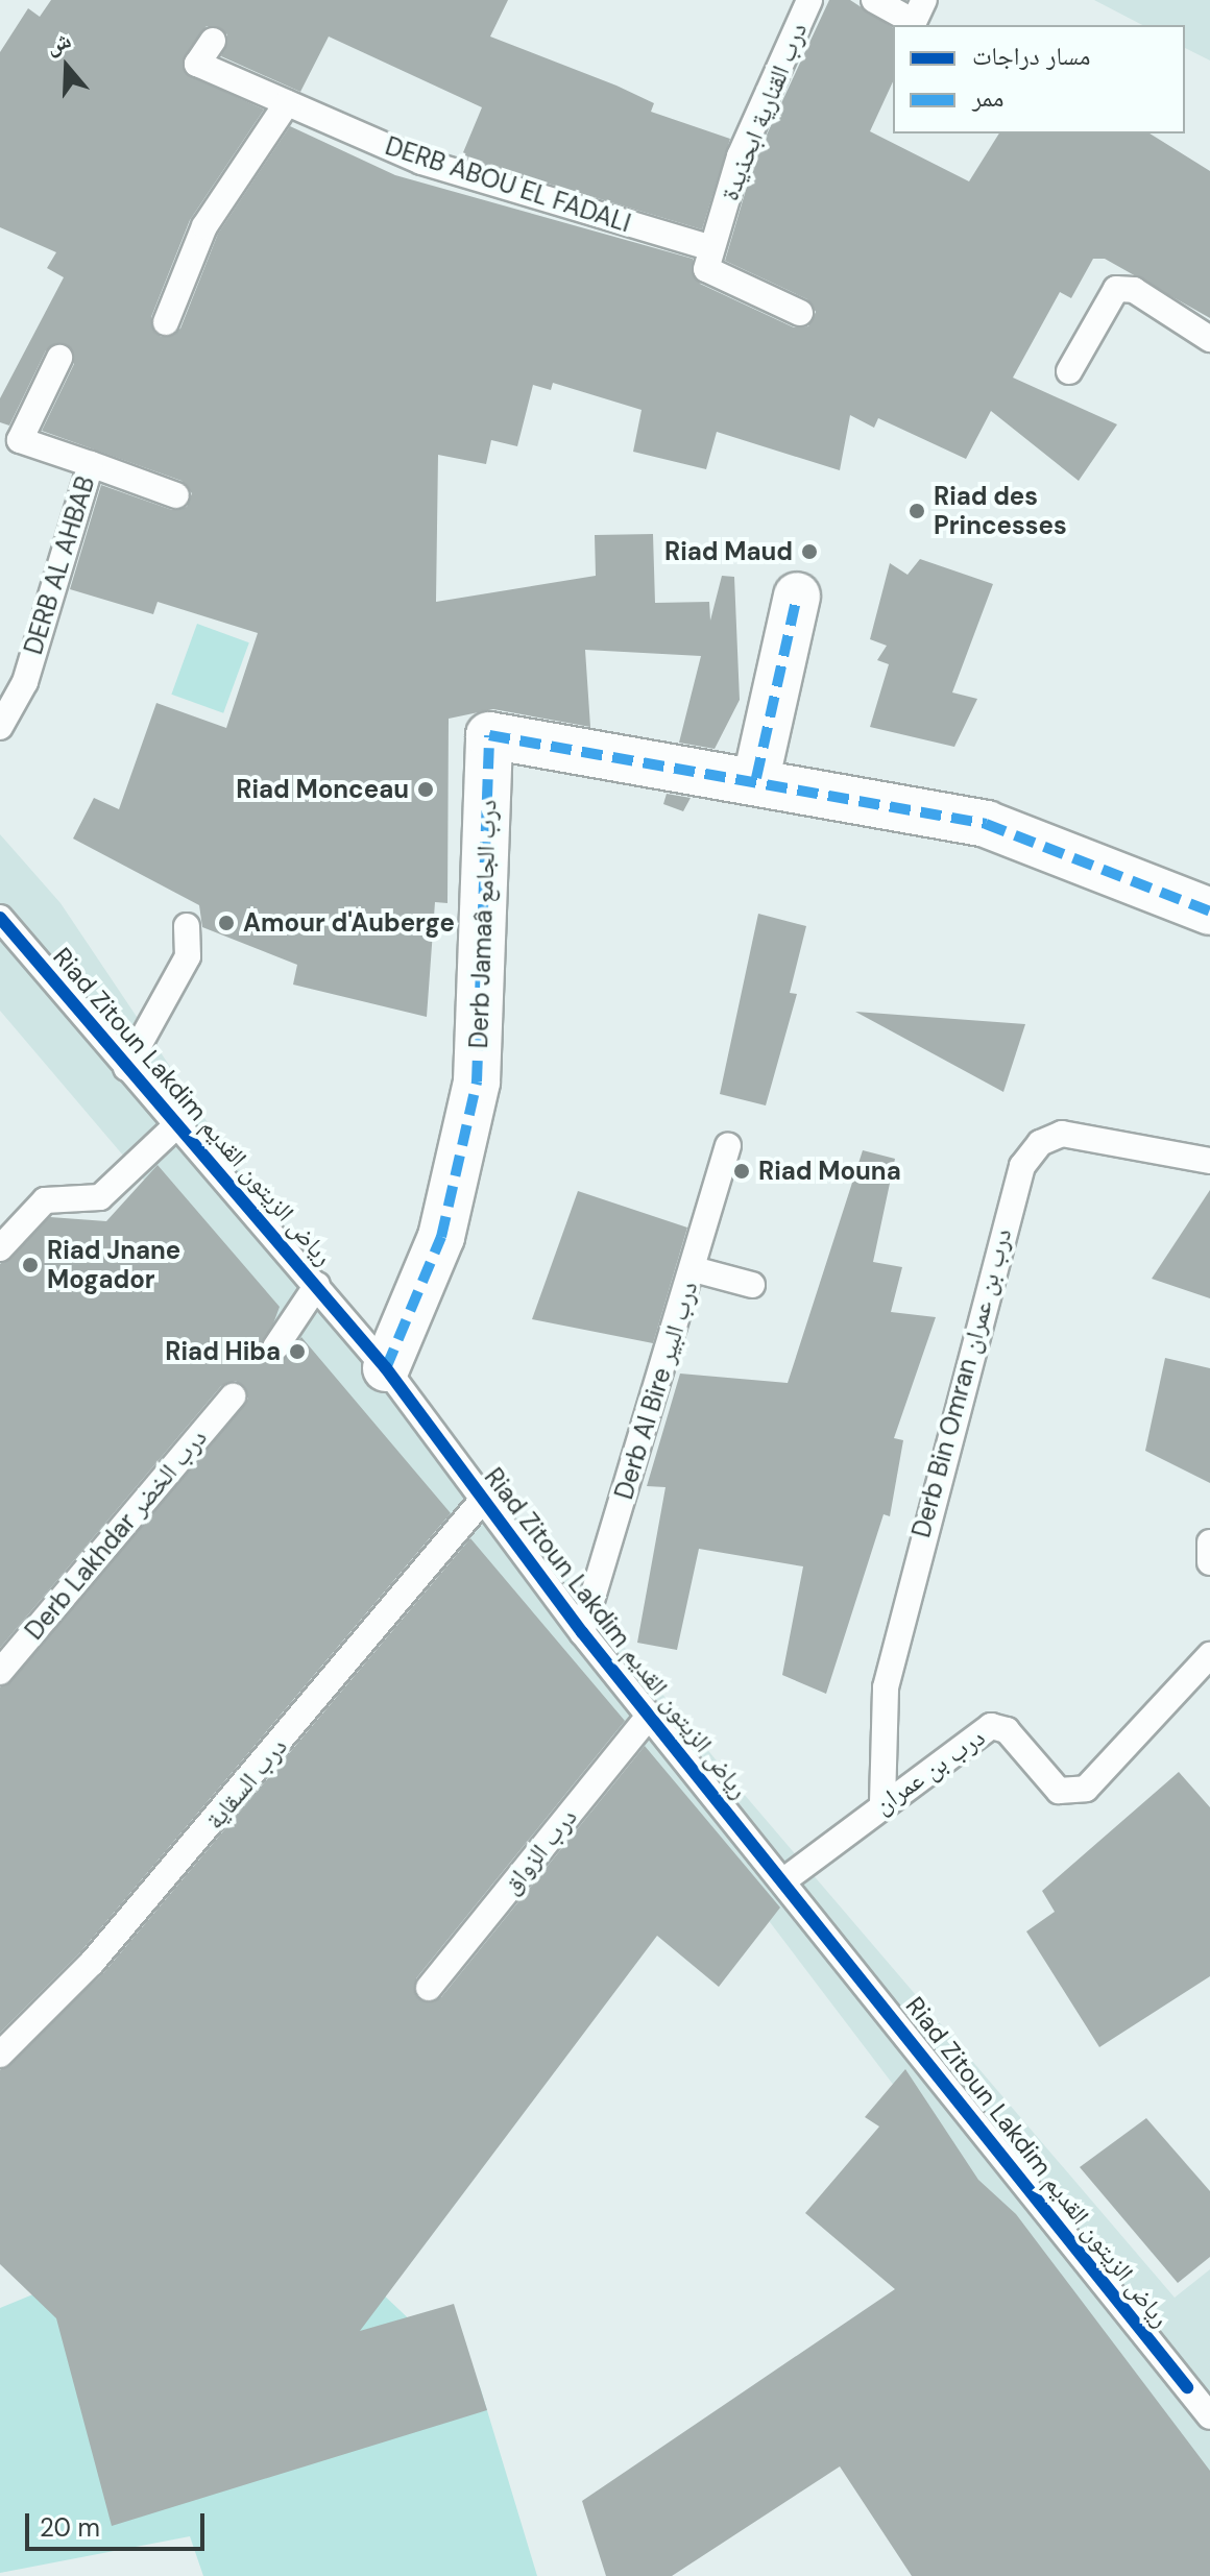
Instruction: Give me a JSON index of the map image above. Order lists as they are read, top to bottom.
{
  "streets": {
    "street": ["Derb Jamaâ درب الجامع"],
    "lane": [
      "درب القنارية ابحذيدة",
      "DERB ABOU EL FADALI",
      "DERB AL AHBAB",
      "Riad Zitoun Lakdim رياض الزيتون القديم",
      "Derb Bin Omran درب بن عمران",
      "Derb Al Bire درب البير",
      "Derb Lakhdar درب الخضر",
      "درب بن عمران",
      "درب السقاية",
      "درب الزواق"
    ]
  },
  "crossings": [
    ["درب القنارية ابحذيدة", "DERB ABOU EL FADALI"],
    ["Derb Jamaâ درب الجامع", "Riad Zitoun Lakdim رياض الزيتون القديم"],
    ["Riad Zitoun Lakdim رياض الزيتون القديم", "Derb Al Bire درب البير"],
    ["Riad Zitoun Lakdim رياض الزيتون القديم", "درب بن عمران"],
    ["Riad Zitoun Lakdim رياض الزيتون القديم", "درب السقاية"],
    ["Riad Zitoun Lakdim رياض الزيتون القديم", "درب الزواق"],
    ["Derb Bin Omran درب بن عمران", "درب بن عمران"]
  ],
  "places": [
    "Riad des Princesses",
    "Riad Maud",
    "Riad Monceau",
    "Amour d'Auberge",
    "Riad Mouna",
    "Riad Jnane Mogador",
    "Riad Hiba"
  ],
  "legend": ["مسار دراجات", "ممر"],
  "scale_bar": "20 m",
  "north": "top"
}
